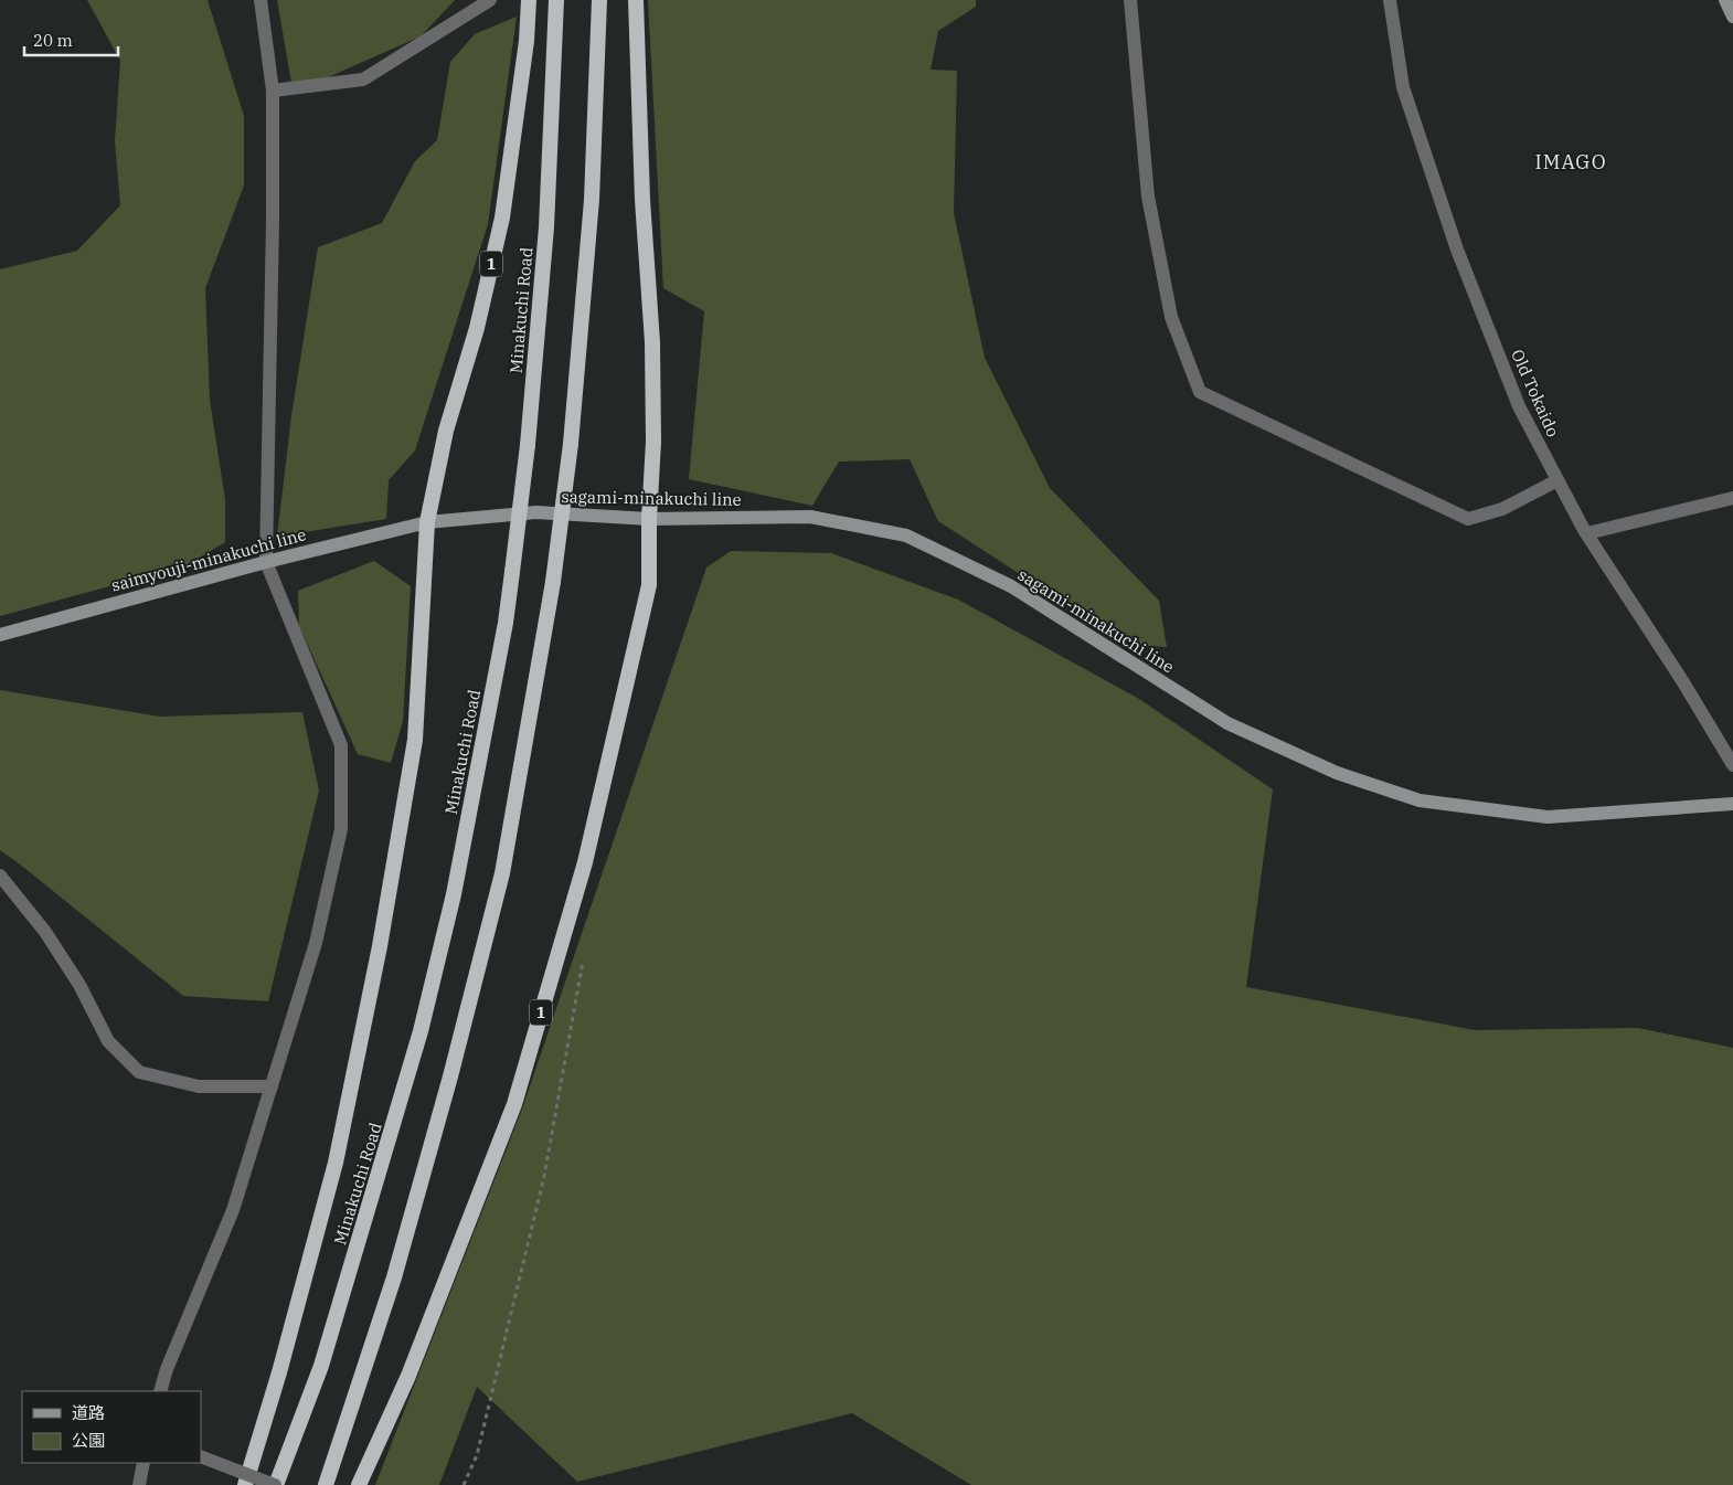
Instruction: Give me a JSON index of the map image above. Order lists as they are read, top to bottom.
{
  "streets": {
    "highway": ["1", "Minakuchi Road"],
    "main road": ["sagami-minakuchi line", "saimyouji-minakuchi line"],
    "street": ["Old Tokaido"]
  },
  "crossings": [
    ["1", "sagami-minakuchi line"],
    ["1", "saimyouji-minakuchi line"],
    ["sagami-minakuchi line", "saimyouji-minakuchi line"]
  ],
  "districts": ["IMAGO"],
  "legend": ["道路", "公園"],
  "scale_bar": "20 m"
}
